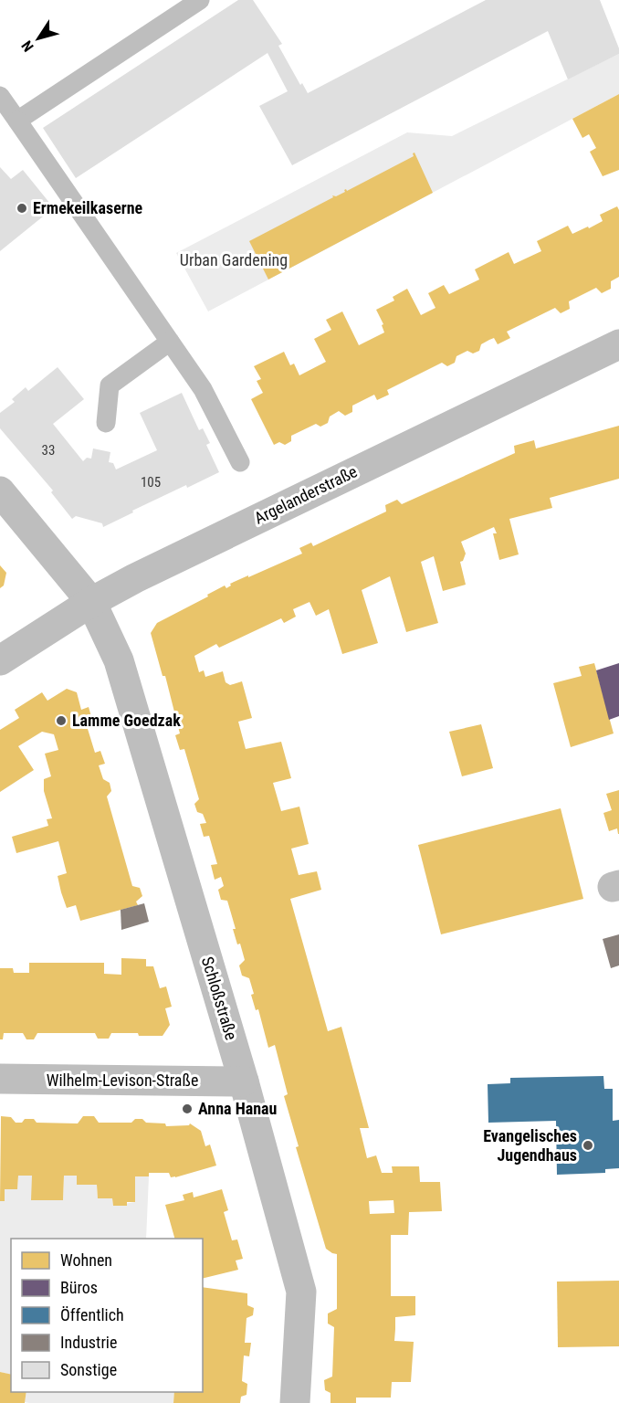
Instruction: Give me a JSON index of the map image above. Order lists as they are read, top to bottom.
{
  "streets": {
    "street": ["Argelanderstraße", "Schloßstraße", "Wilhelm-Levison-Straße"]
  },
  "crossings": [
    ["Argelanderstraße", "Schloßstraße"],
    ["Schloßstraße", "Wilhelm-Levison-Straße"]
  ],
  "parks": ["Urban Gardening"],
  "places": [
    "Ermekeilkaserne",
    "Lamme Goedzak",
    "Anna Hanau",
    "Evangelisches Jugendhaus"
  ],
  "house_numbers": ["33", "105"],
  "legend": [
    "Wohnen",
    "Büros",
    "Öffentlich",
    "Industrie",
    "Sonstige"
  ],
  "north": "bottom left"
}
